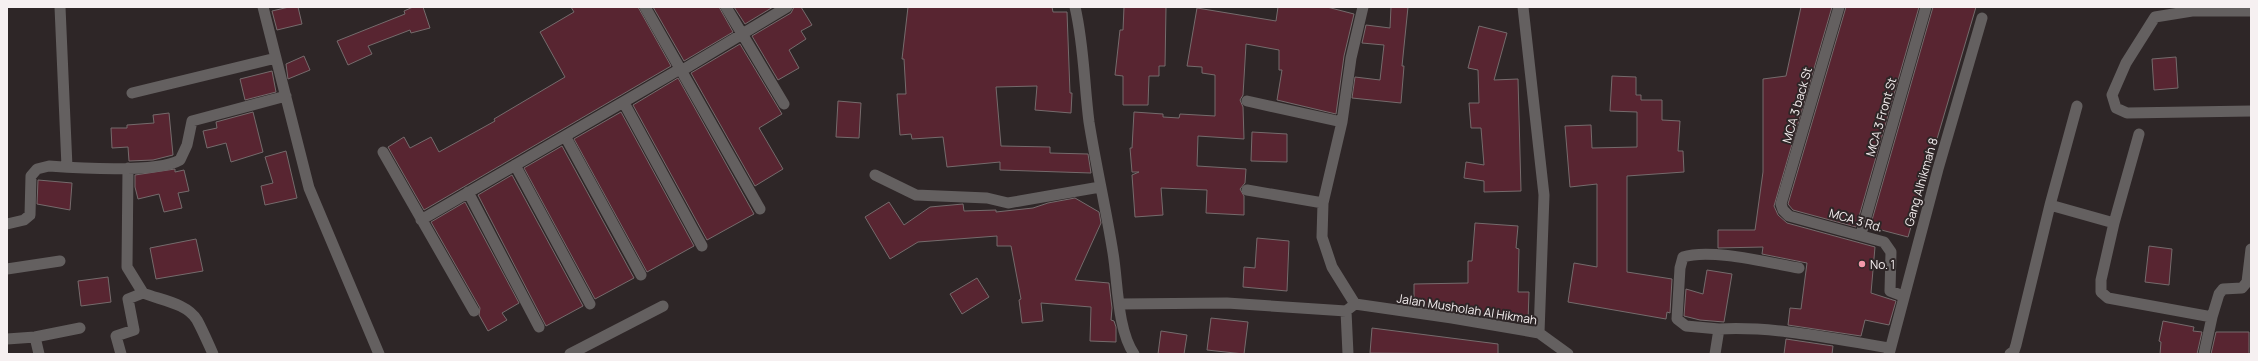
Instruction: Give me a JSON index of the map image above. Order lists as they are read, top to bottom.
{
  "streets": {
    "street": [
      "MCA 3 back St",
      "MCA 3 Front St",
      "Gang Alhikmah 8",
      "MCA 3 Rd.",
      "Jalan Musholah Al Hikmah"
    ]
  },
  "crossings": [
    ["MCA 3 back St", "MCA 3 Rd."],
    ["MCA 3 Front St", "MCA 3 Rd."],
    ["Gang Alhikmah 8", "MCA 3 Rd."]
  ],
  "places": ["No. 1"]
}
